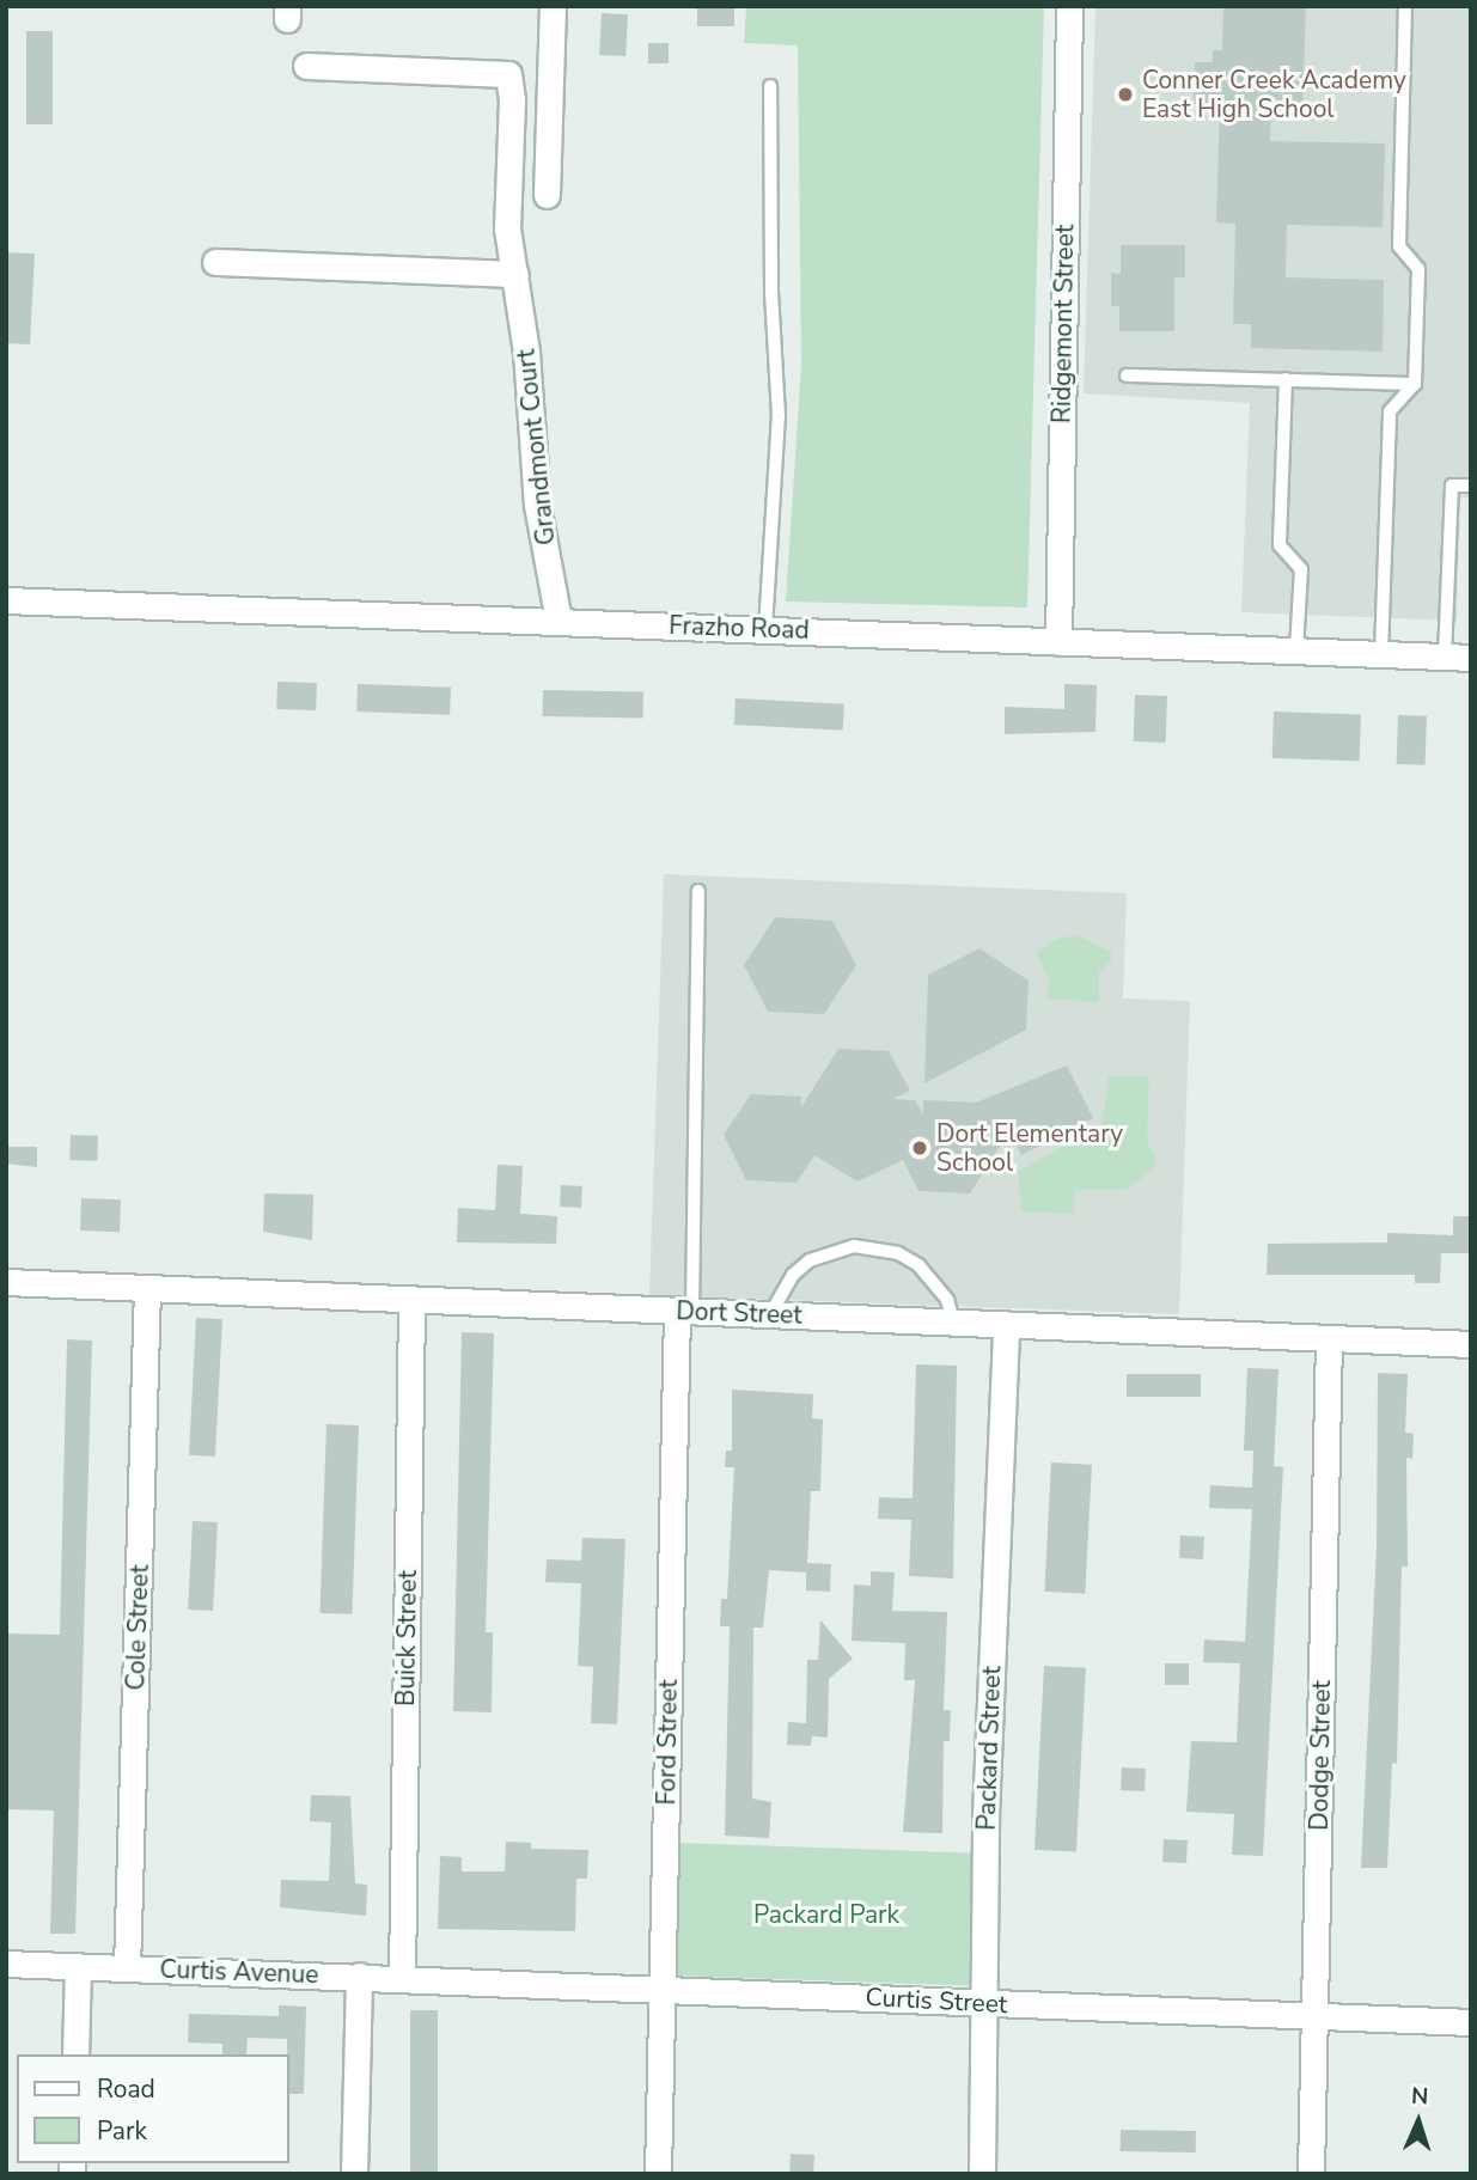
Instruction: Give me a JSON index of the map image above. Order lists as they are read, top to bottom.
{
  "streets": {
    "street": [
      "Ridgemont Street",
      "Grandmont Court",
      "Frazho Road",
      "Dort Street",
      "Cole Street",
      "Buick Street",
      "Ford Street",
      "Packard Street",
      "Dodge Street",
      "Curtis Avenue",
      "Curtis Street"
    ]
  },
  "crossings": [
    ["Ridgemont Street", "Frazho Road"],
    ["Grandmont Court", "Frazho Road"],
    ["Dort Street", "Cole Street"],
    ["Dort Street", "Buick Street"],
    ["Dort Street", "Ford Street"],
    ["Dort Street", "Packard Street"],
    ["Dort Street", "Dodge Street"],
    ["Cole Street", "Curtis Avenue"],
    ["Buick Street", "Curtis Avenue"],
    ["Buick Street", "Curtis Street"],
    ["Ford Street", "Curtis Street"],
    ["Packard Street", "Curtis Street"],
    ["Dodge Street", "Curtis Street"],
    ["Curtis Avenue", "Curtis Street"]
  ],
  "parks": ["Packard Park"],
  "places": ["Conner Creek Academy East High School", "Dort Elementary School"],
  "legend": ["Road", "Park"],
  "north": "top"
}
